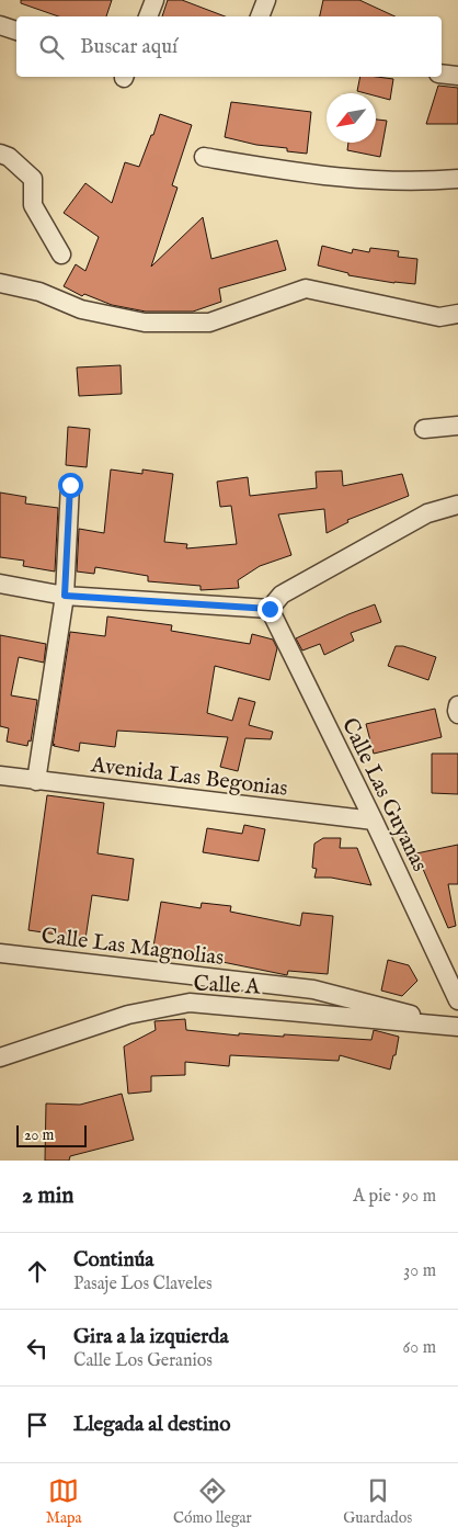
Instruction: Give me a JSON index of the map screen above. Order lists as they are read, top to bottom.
{
  "streets": {
    "street": [
      "Avenida Las Begonias",
      "Calle Las Guyanas",
      "Calle Las Magnolias",
      "Calle A"
    ]
  },
  "crossings": [
    ["Avenida Las Begonias", "Calle Las Guyanas"],
    ["Calle Las Magnolias", "Calle A"]
  ],
  "scale_bar": "20 m",
  "north": "bottom left",
  "page": {
    "search": "Buscar aquí",
    "scale": "20 m",
    "heading": ["2 min", "A pie · 90 m"],
    "list": [
      ["Continúa", "Pasaje Los Claveles", "30 m"],
      ["Gira a la izquierda", "Calle Los Geranios", "60 m"],
      "Llegada al destino"
    ],
    "nav": ["Mapa", "Cómo llegar", "Guardados"]
  }
}
